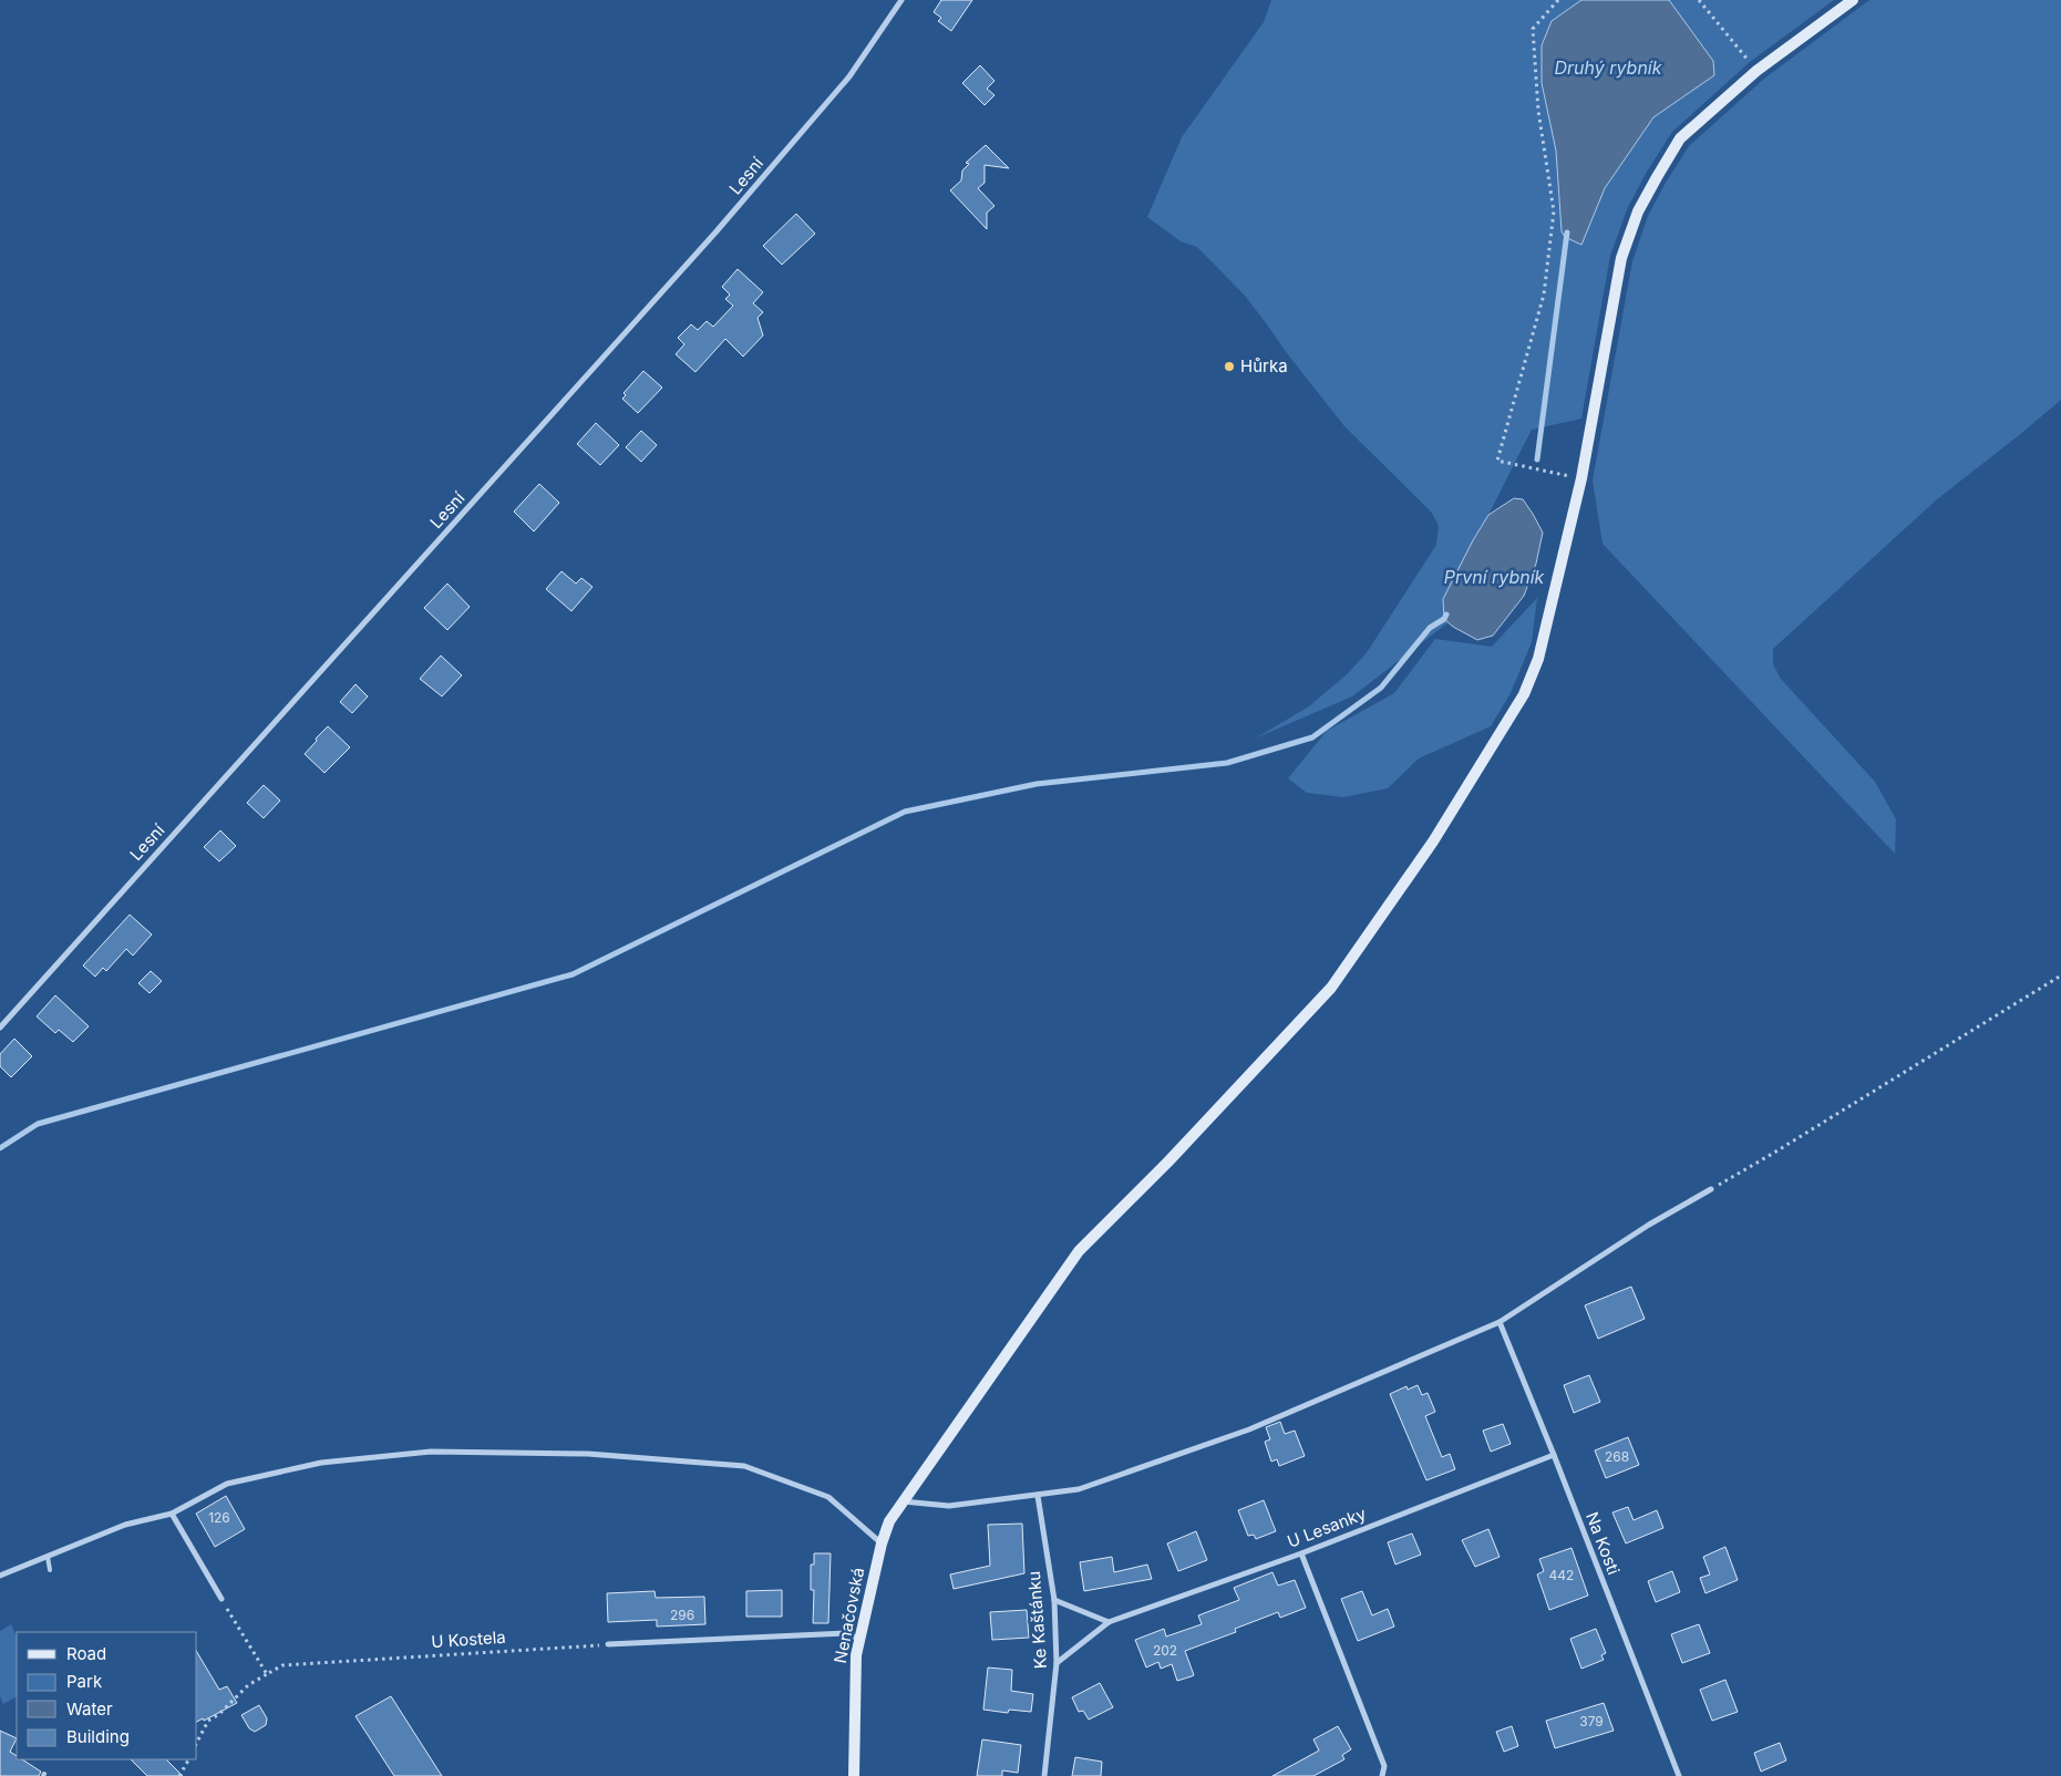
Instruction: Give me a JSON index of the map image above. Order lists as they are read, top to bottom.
{
  "streets": {
    "street": [
      "Lesní",
      "U Lesanky",
      "Na Kosti",
      "Nenačovská",
      "Ke Kaštánku"
    ],
    "path": ["U Kostela"]
  },
  "crossings": [
    ["U Lesanky", "Na Kosti"],
    ["U Lesanky", "Ke Kaštánku"]
  ],
  "water": ["Druhý rybník", "První rybník"],
  "places": ["Hůrka"],
  "house_numbers": [
    "268",
    "126",
    "442",
    "296",
    "202",
    "379"
  ],
  "legend": [
    "Road",
    "Park",
    "Water",
    "Building"
  ]
}
